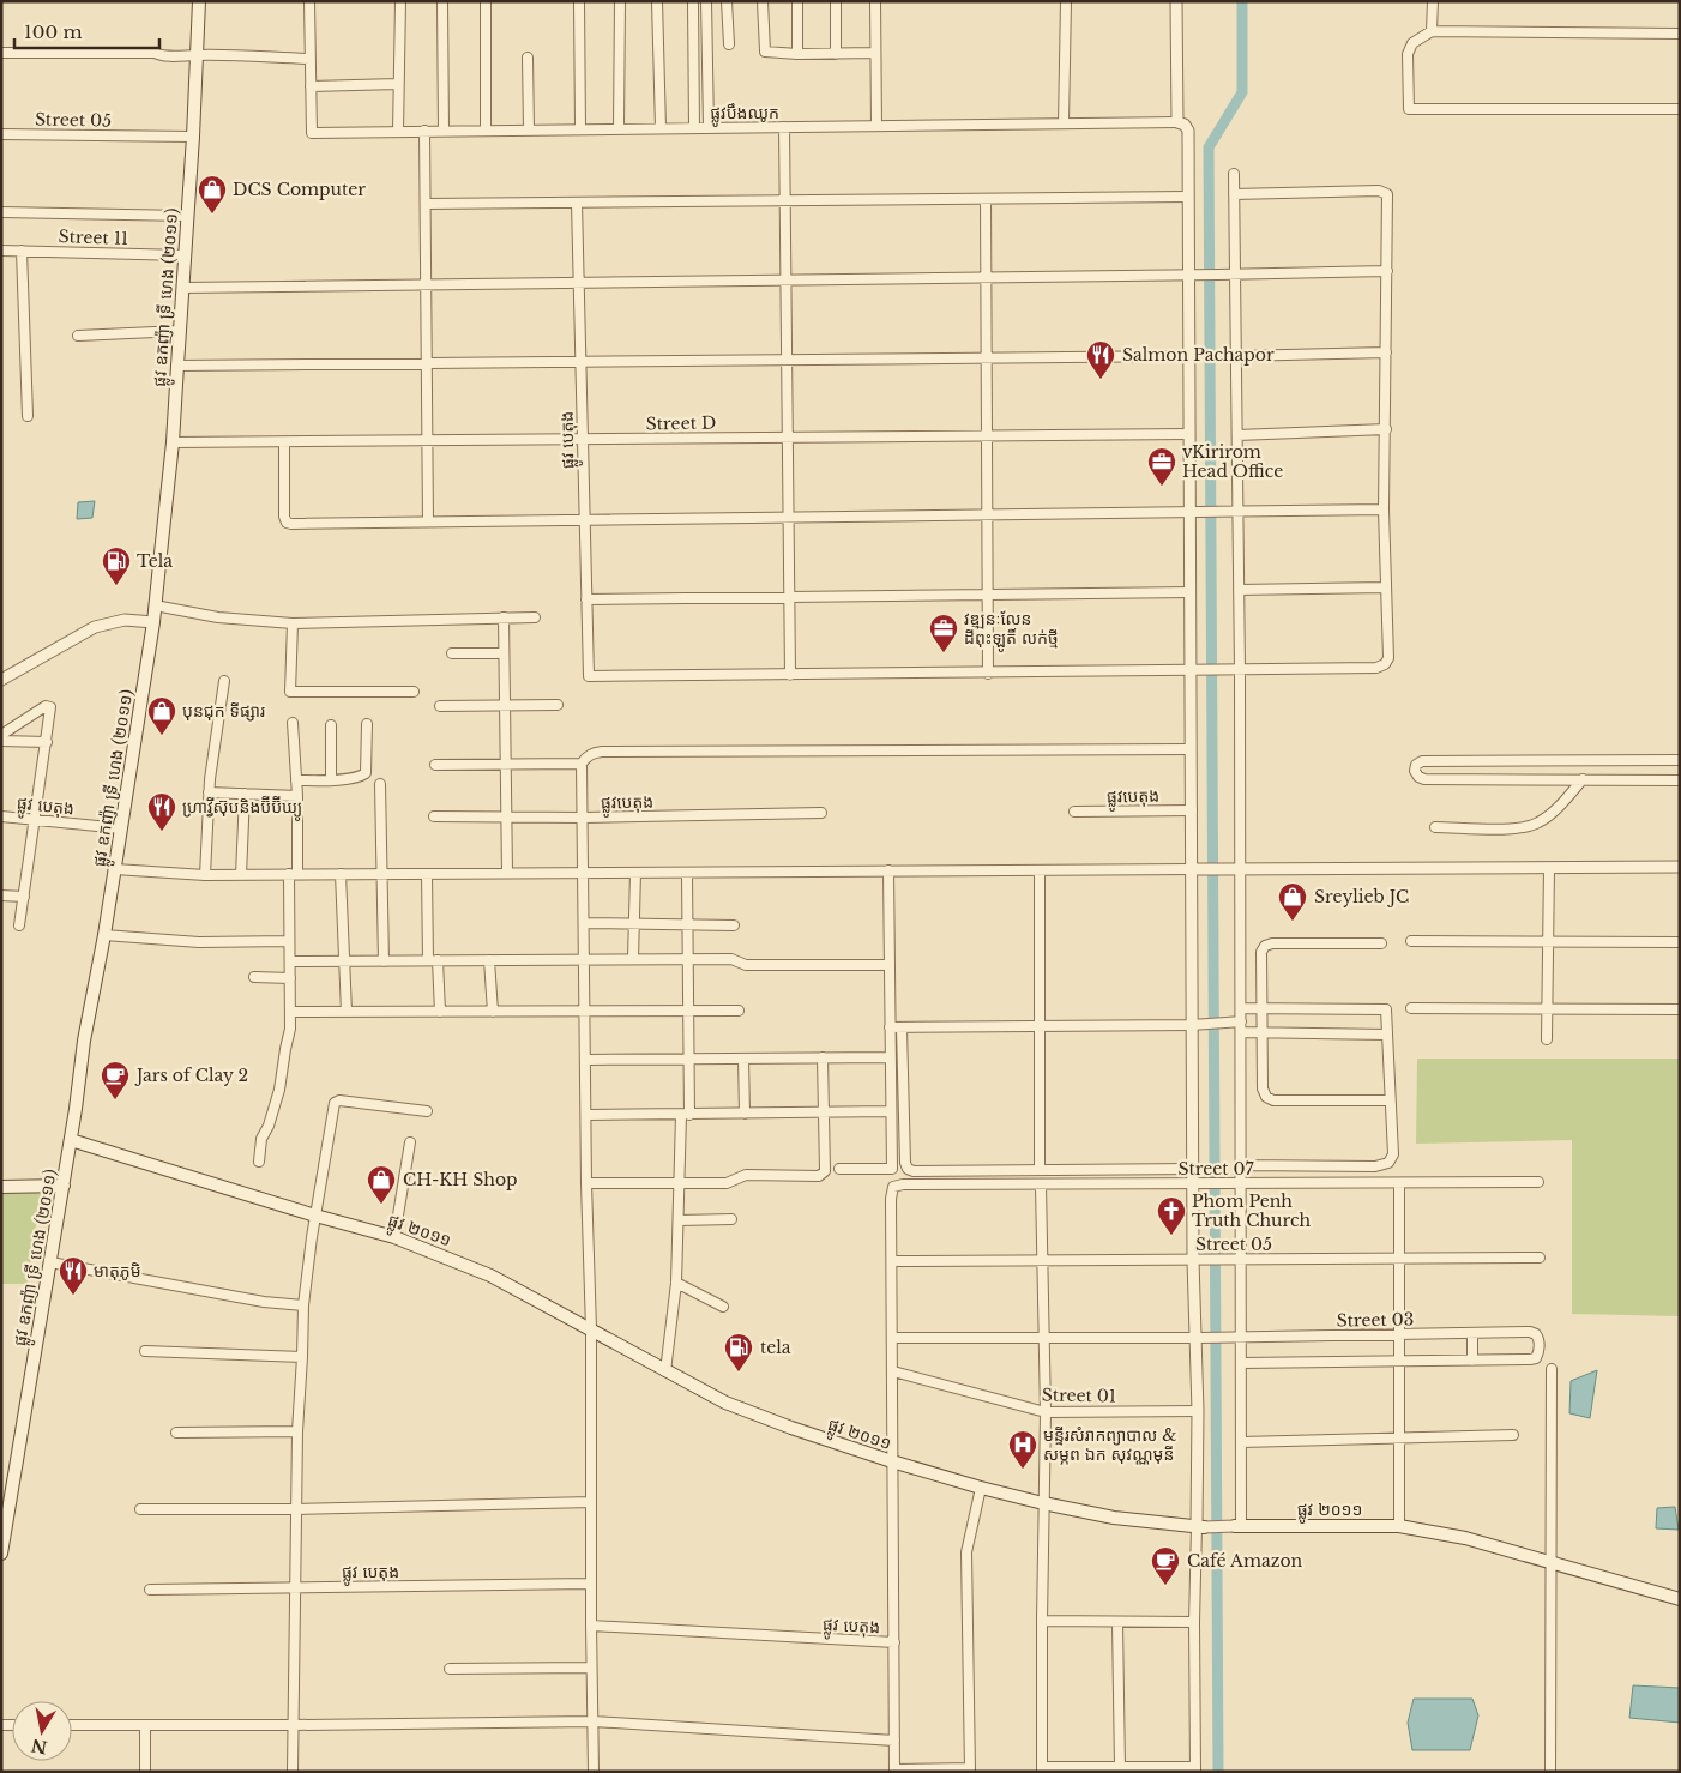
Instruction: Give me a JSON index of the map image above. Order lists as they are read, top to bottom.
{
  "streets": {
    "main road": ["ផ្លូវ ឧកញ៉ា ទ្រី ហេង (២០១១)", "ផ្លូវ ២០១១"],
    "street": [
      "ផ្លូវបឹងឈូក",
      "Street 05",
      "Street 11",
      "Street D",
      "ផ្លូវ បេតុង",
      "ផ្លូវបេតុង",
      "Street 07",
      "Street 03",
      "Street 01"
    ]
  },
  "crossings": [
    ["Street 05", "ផ្លូវ ឧកញ៉ា ទ្រី ហេង (២០១១)"],
    ["Street 05", "Street 07"],
    ["Street 11", "ផ្លូវ ឧកញ៉ា ទ្រី ហេង (២០១១)"],
    ["ផ្លូវ ឧកញ៉ា ទ្រី ហេង (២០១១)", "Street D"],
    ["ផ្លូវ ឧកញ៉ា ទ្រី ហេង (២០១១)", "ផ្លូវ បេតុង"],
    ["ផ្លូវ ឧកញ៉ា ទ្រី ហេង (២០១១)", "ផ្លូវ ២០១១"],
    ["Street D", "ផ្លូវ បេតុង"]
  ],
  "places": {
    "shop": [
      "DCS Computer",
      "បុនជុក ទីផ្សារ",
      "Sreylieb JC",
      "CH-KH Shop"
    ],
    "restaurant": ["Salmon Pachapor", "ហ្រាវ្វីស៊ុបនិងប៊ីប៊ីឃ្យូ", "មាតុភូមិ"],
    "office": ["vKirirom Head Office", "វឌ្ឍនៈលែន ដីពុះឡូតិ៍ លក់ថ្មី"],
    "fuel station": ["Tela", "tela"],
    "cafe": ["Jars of Clay 2", "Café Amazon"],
    "church": ["Phom Penh Truth Church"],
    "hospital": ["មន្ទីរសំរាកព្យាបាល & សម្ភព ឯក សុវណ្ណមុនី"]
  },
  "scale_bar": "100 m",
  "north": "bottom"
}
